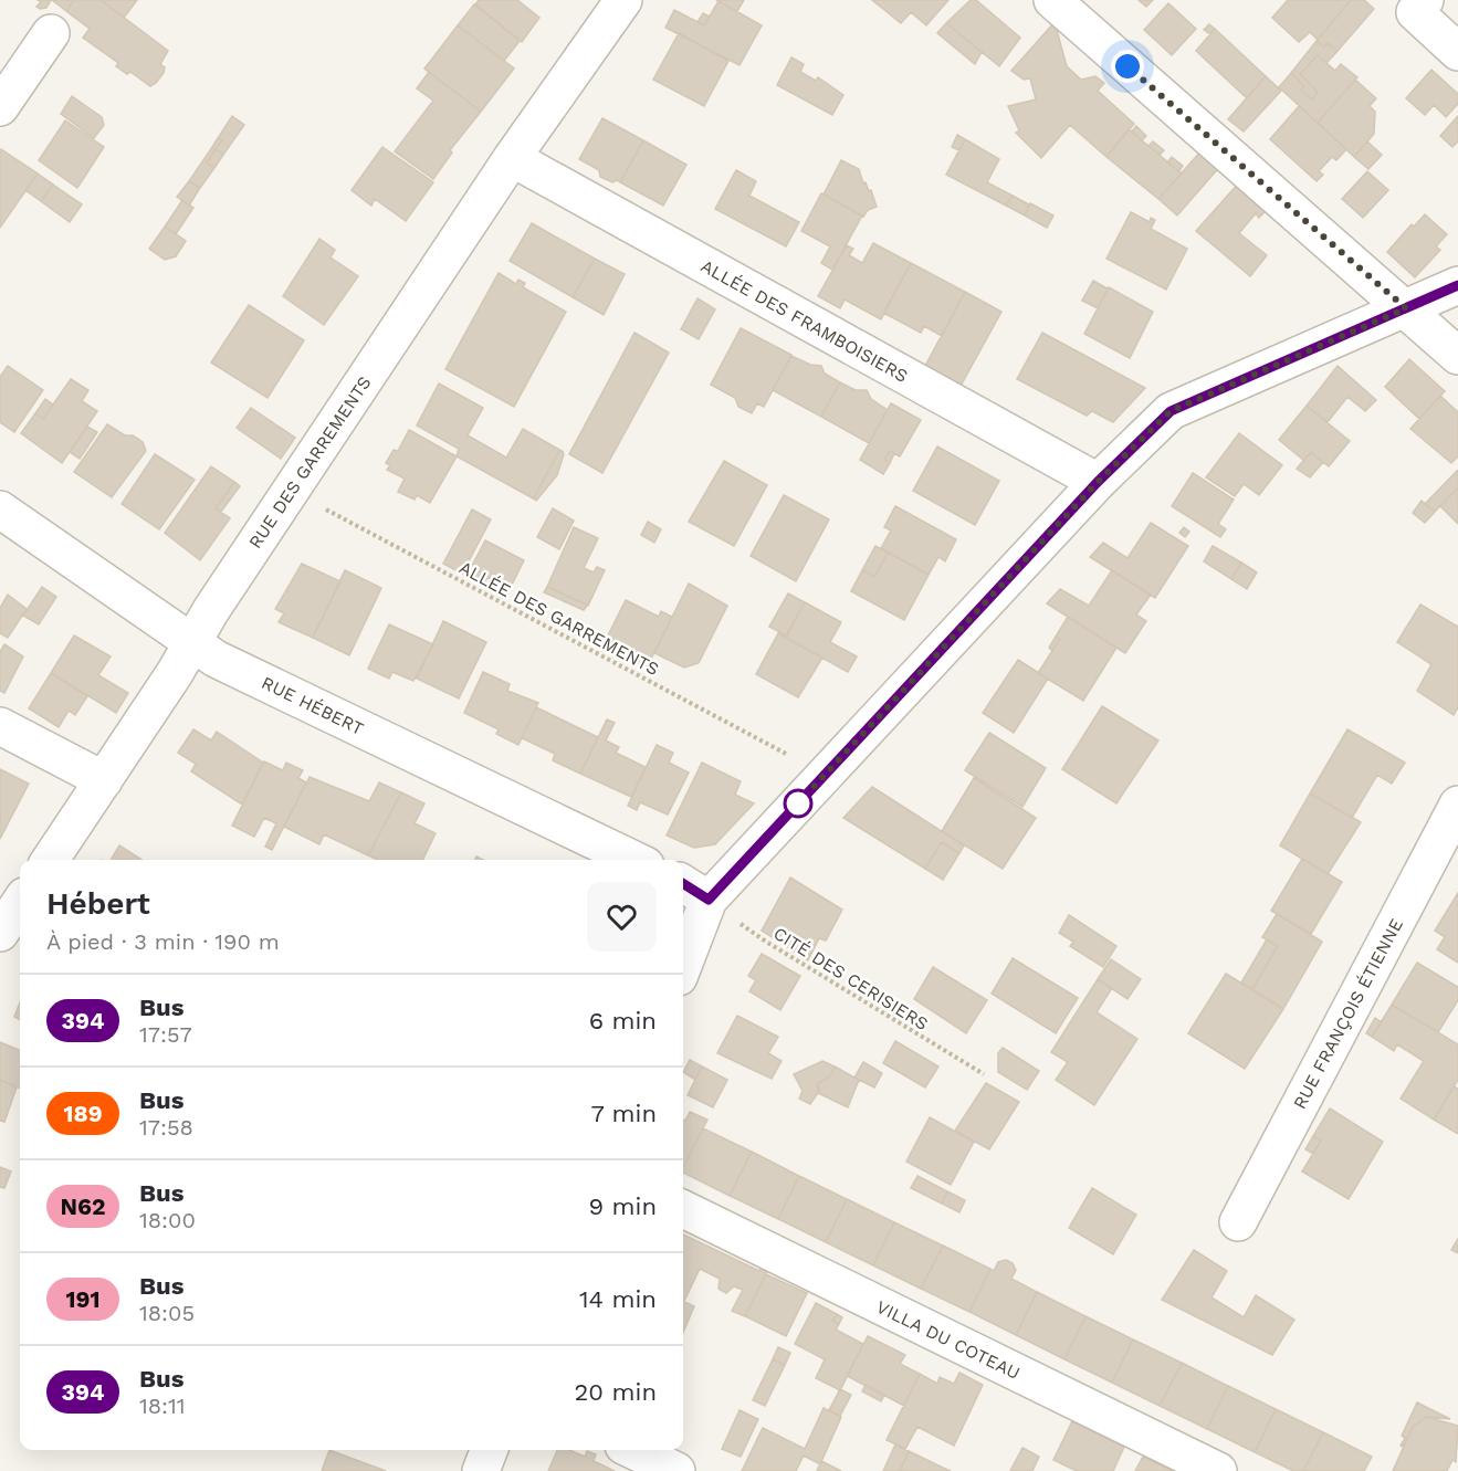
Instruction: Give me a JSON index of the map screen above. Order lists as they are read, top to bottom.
{
  "streets": {
    "street": [
      "ALLÉE DES FRAMBOISIERS",
      "RUE DES GARREMENTS",
      "RUE HÉBERT",
      "RUE FRANÇOIS ÉTIENNE",
      "VILLA DU COTEAU"
    ],
    "path": ["ALLÉE DES GARREMENTS", "CITÉ DES CERISIERS"]
  },
  "crossings": [
    ["ALLÉE DES FRAMBOISIERS", "RUE DES GARREMENTS"],
    ["RUE DES GARREMENTS", "RUE HÉBERT"]
  ],
  "lines": ["bus line 394"],
  "page": {
    "heading": ["Hébert", "À pied · 3 min · 190 m"],
    "list": [
      {
        "mark": "394",
        "name": "Bus",
        "note": "17:57",
        "value": "6 min"
      },
      {
        "mark": "189",
        "name": "Bus",
        "note": "17:58",
        "value": "7 min"
      },
      {
        "mark": "N62",
        "name": "Bus",
        "note": "18:00",
        "value": "9 min"
      },
      {
        "mark": "191",
        "name": "Bus",
        "note": "18:05",
        "value": "14 min"
      },
      {
        "mark": "394",
        "name": "Bus",
        "note": "18:11",
        "value": "20 min"
      }
    ]
  }
}
